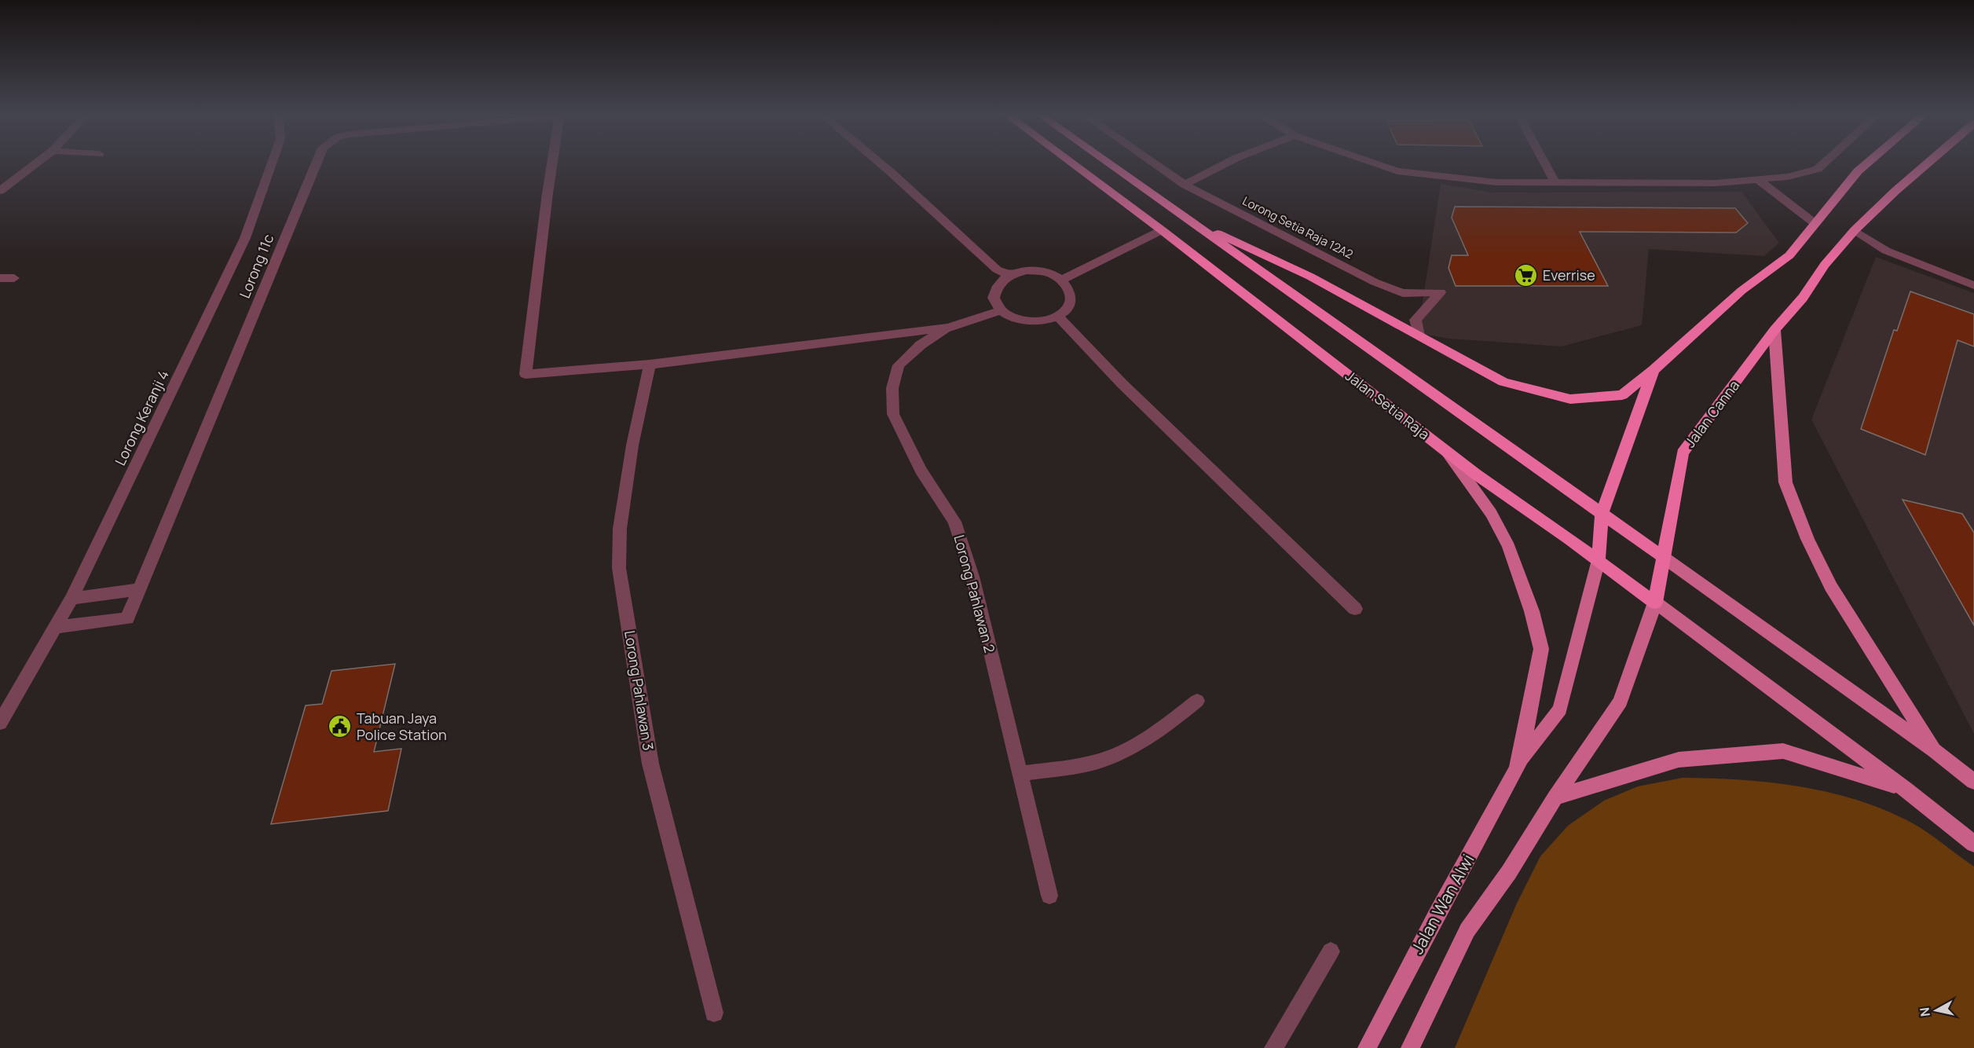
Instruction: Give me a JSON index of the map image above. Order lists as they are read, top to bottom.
{
  "streets": {
    "highway": ["Jalan Setia Raja", "Jalan Canna"],
    "main road": ["Jalan Wan Alwi"],
    "street": [
      "Lorong Setia Raja 12A2",
      "Lorong 11c",
      "Lorong Keranji 4",
      "Lorong Pahlawan 2",
      "Lorong Pahlawan 3"
    ]
  },
  "crossings": [
    ["Lorong 11c", "Lorong Keranji 4"],
    ["Jalan Setia Raja", "Jalan Canna"]
  ],
  "places": {
    "supermarket": ["Everrise"],
    "public building": ["Tabuan Jaya Police Station"]
  },
  "north": "left"
}
